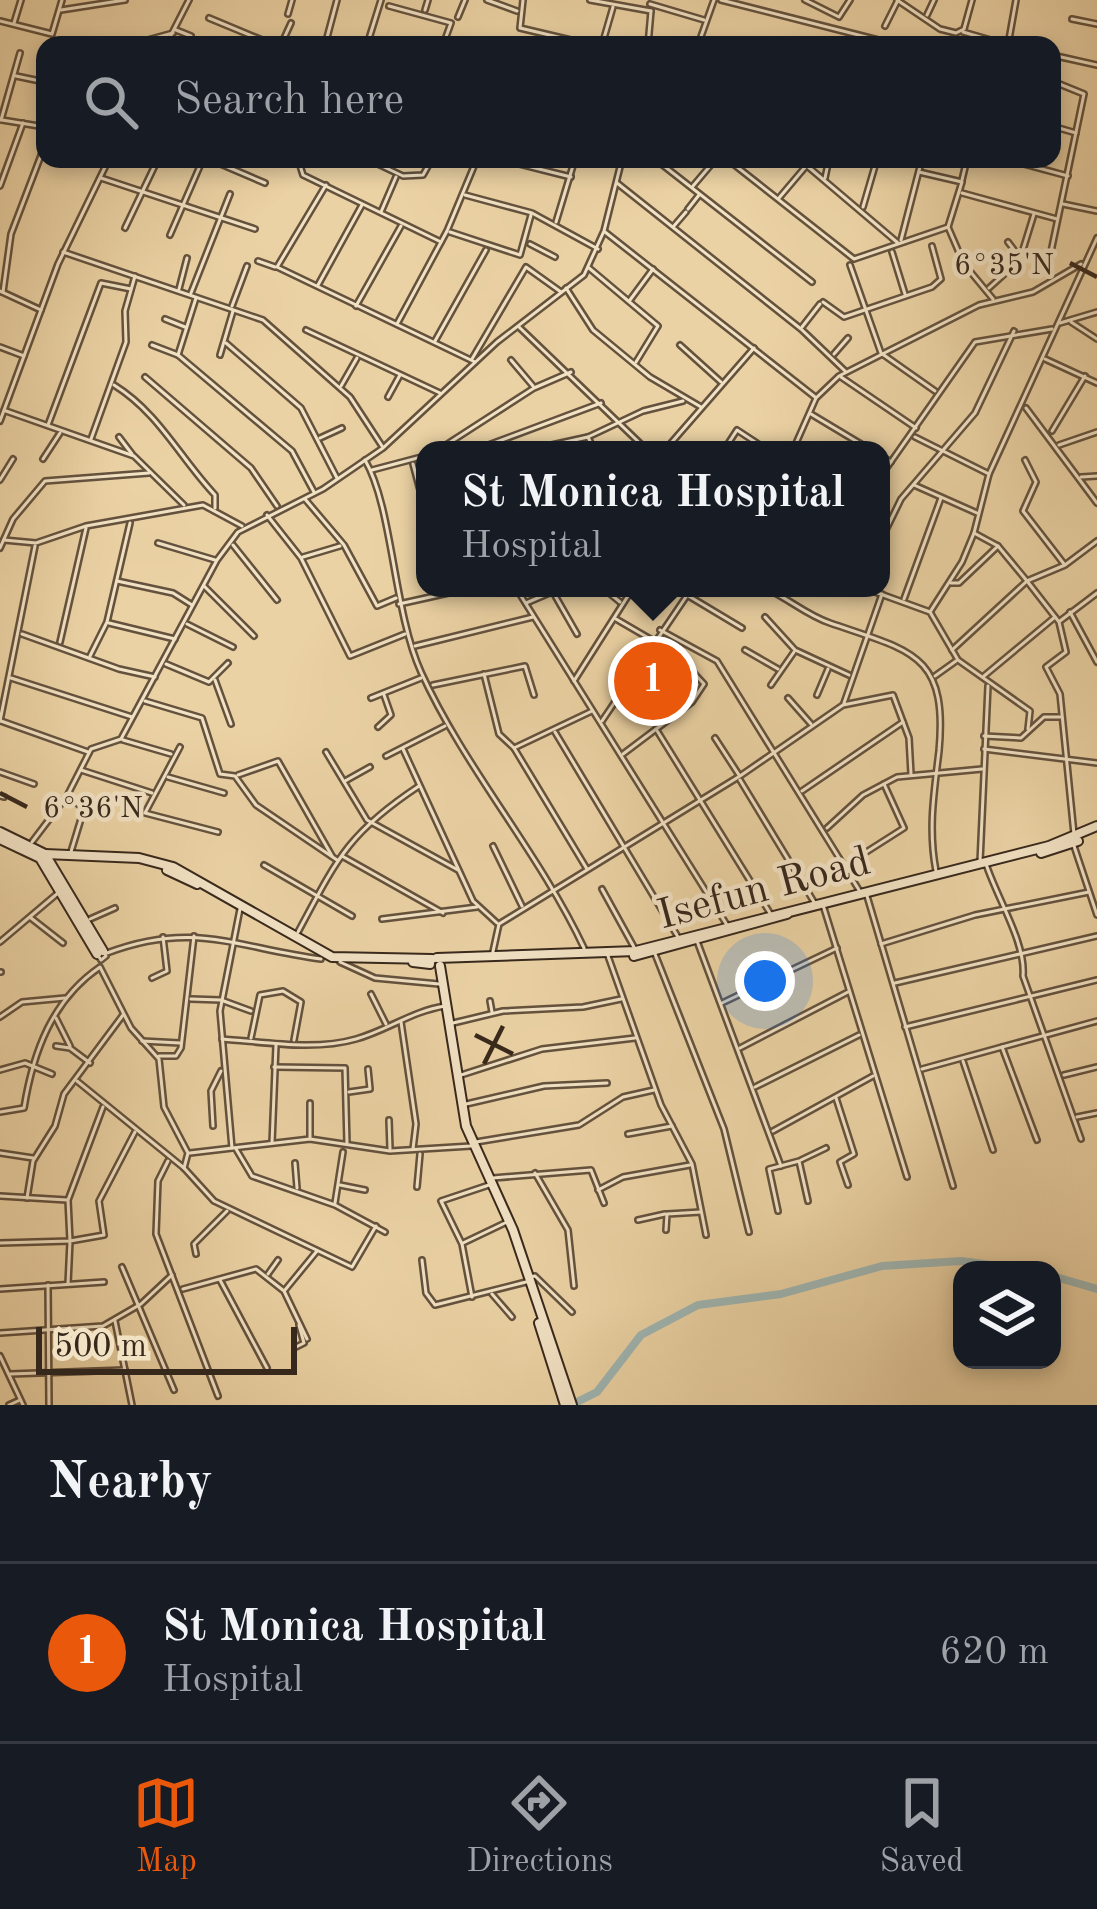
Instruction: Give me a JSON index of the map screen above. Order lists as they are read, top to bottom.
{
  "streets": {
    "street": ["Isefun Road"]
  },
  "scale_bar": "500 m",
  "page": {
    "search": "Search here",
    "popup": ["St Monica Hospital", "Hospital"],
    "pins": "1",
    "scale": "500 m",
    "heading": "Nearby",
    "list": [
      {
        "mark": "1",
        "name": "St Monica Hospital",
        "note": "Hospital",
        "value": "620 m"
      }
    ],
    "nav": ["Map", "Directions", "Saved"]
  },
  "coordinates": ["6°35'N", "6°36'N"]
}
